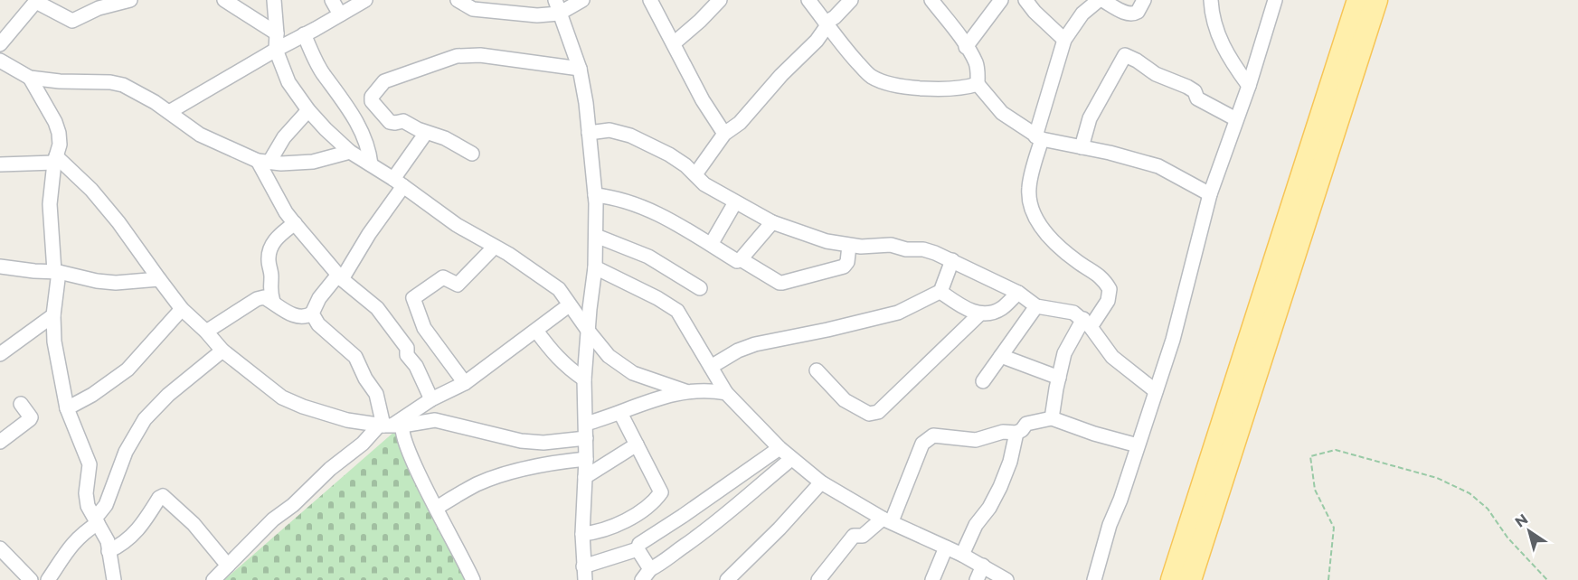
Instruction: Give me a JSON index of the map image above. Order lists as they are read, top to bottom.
{
  "north": "top left"
}
